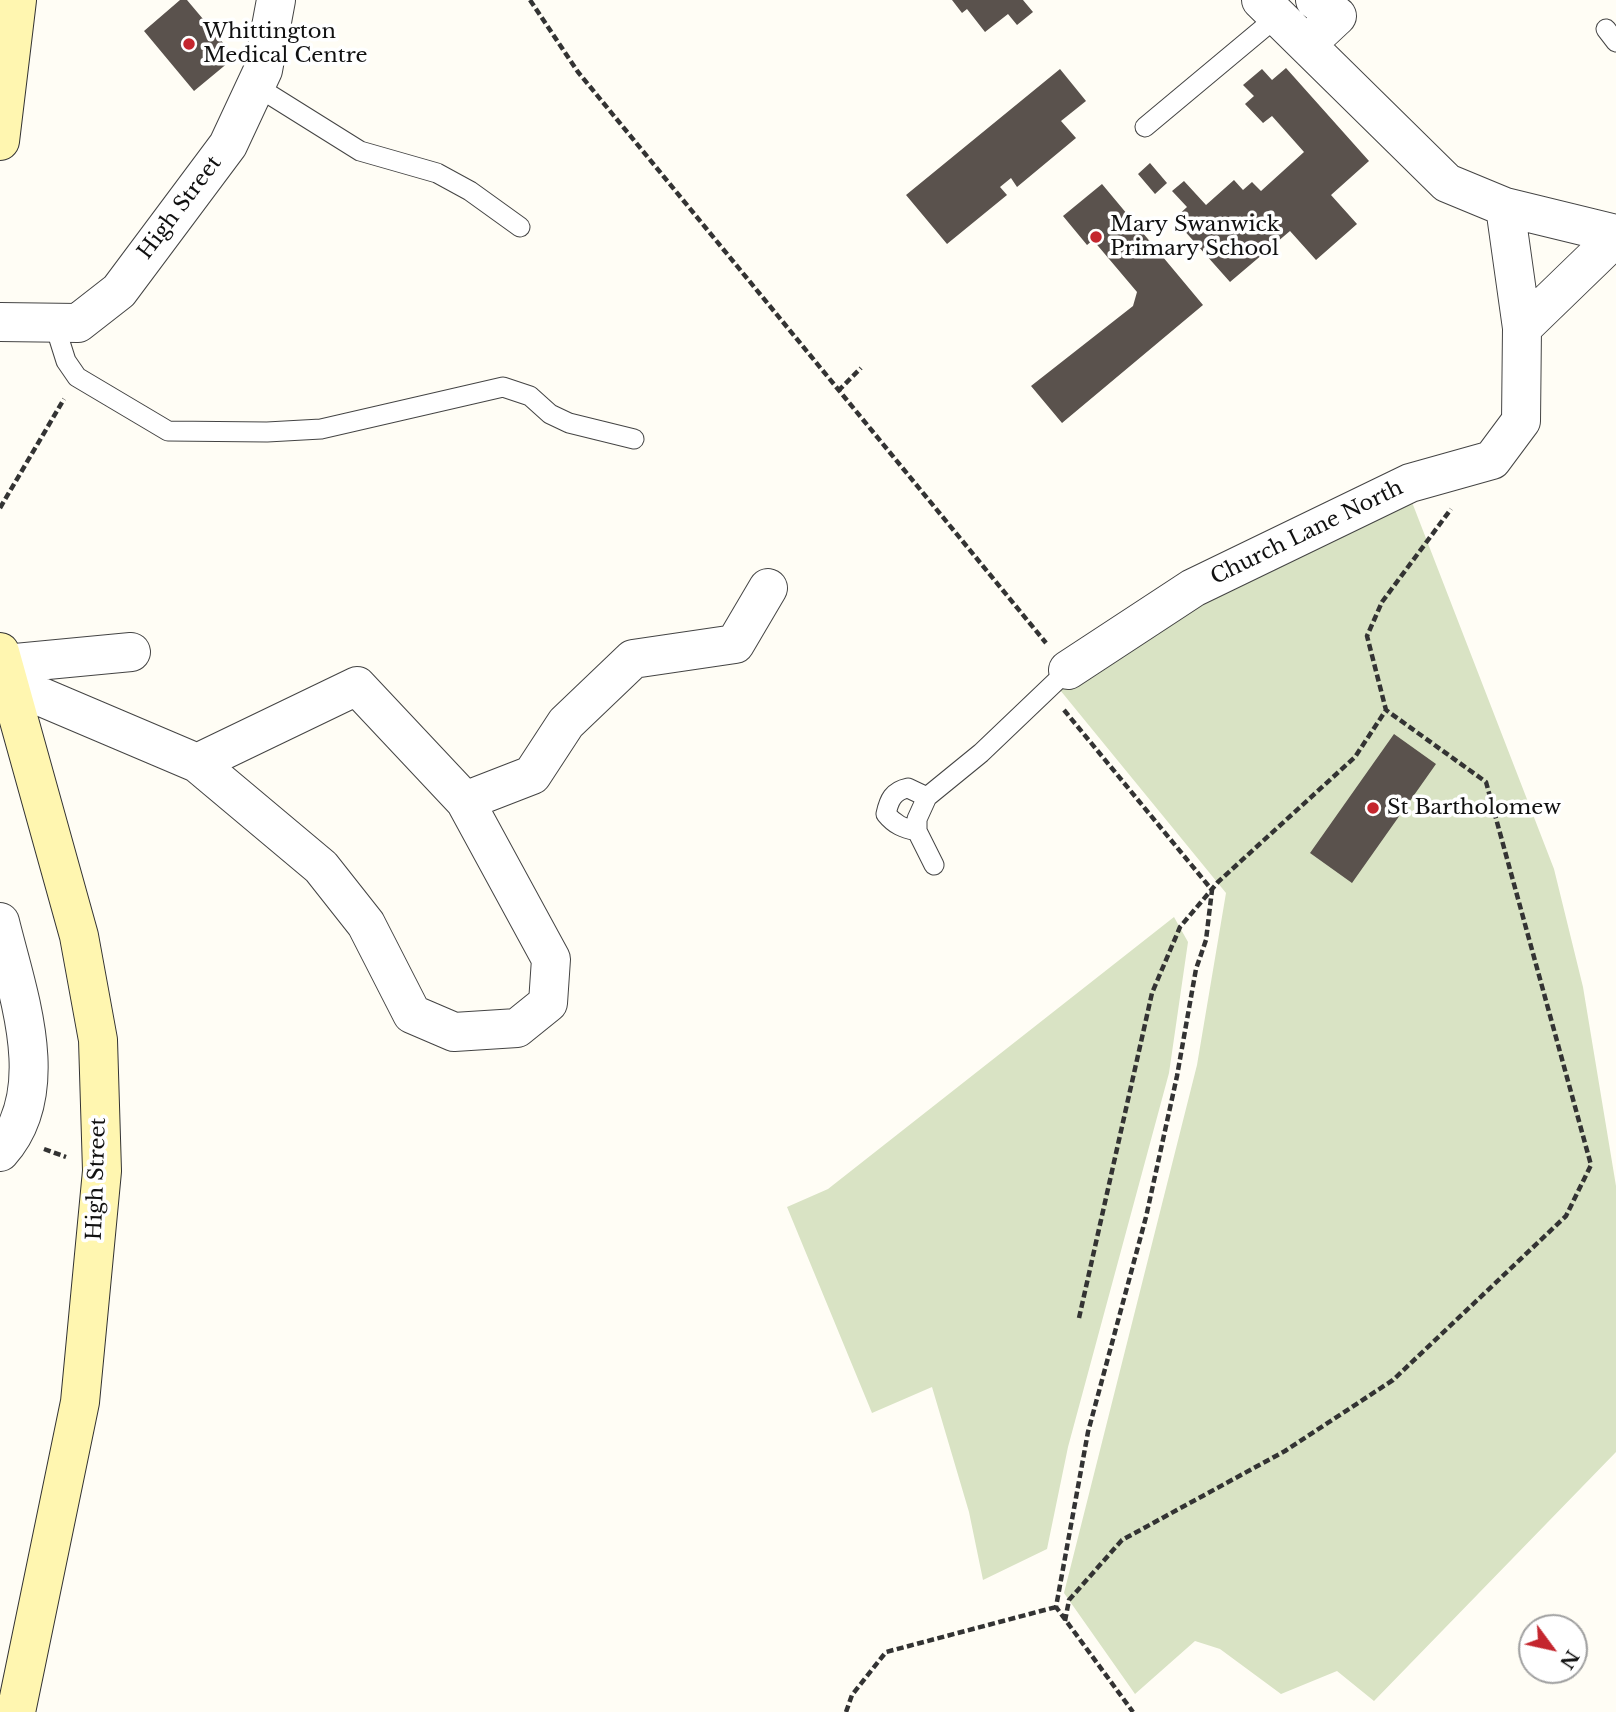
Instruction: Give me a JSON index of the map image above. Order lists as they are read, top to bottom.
{
  "streets": {
    "main road": ["High Street"],
    "street": ["Church Lane North"]
  },
  "places": ["Whittington Medical Centre", "Mary Swanwick Primary School", "St Bartholomew"],
  "north": "bottom right"
}
